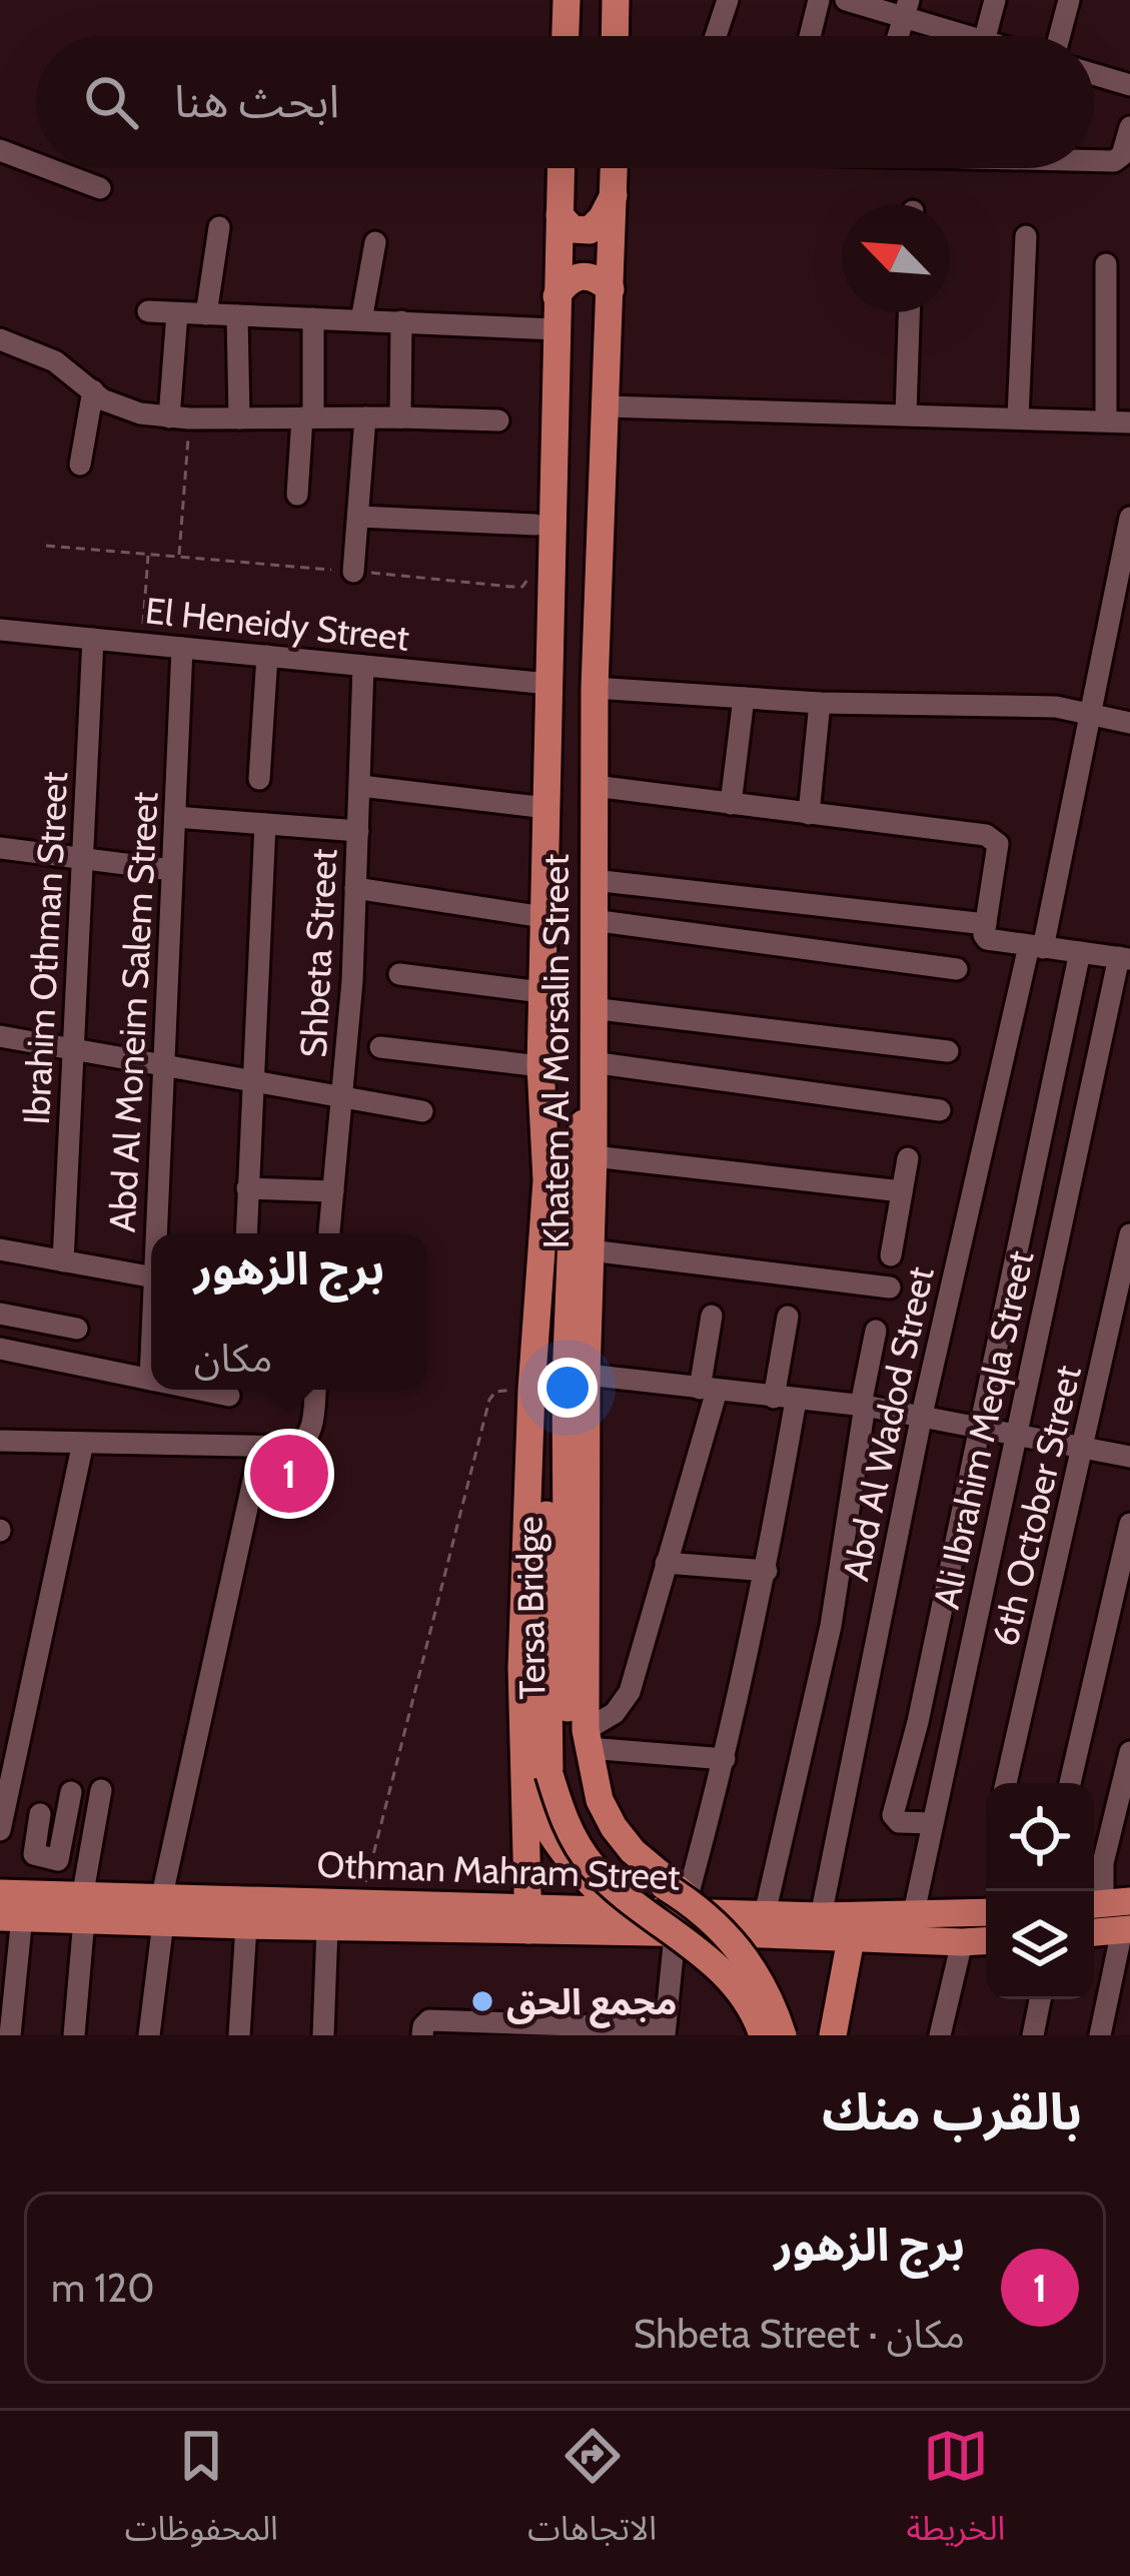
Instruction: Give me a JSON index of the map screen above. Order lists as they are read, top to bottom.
{
  "streets": {
    "main road": ["Khatem Al Morsalin Street", "Tersa Bridge", "Othman Mahram Street"],
    "street": [
      "El Heneidy Street",
      "Ibrahim Othman Street",
      "Shbeta Street",
      "Abd Al Moneim Salem Street",
      "Abd Al Wadod Street",
      "Ali Ibrahim Meqla Street",
      "6th October Street"
    ]
  },
  "crossings": [
    ["El Heneidy Street", "Ibrahim Othman Street"],
    ["El Heneidy Street", "Shbeta Street"],
    ["El Heneidy Street", "Abd Al Moneim Salem Street"],
    ["El Heneidy Street", "Khatem Al Morsalin Street"],
    ["Khatem Al Morsalin Street", "Tersa Bridge"],
    ["Khatem Al Morsalin Street", "Othman Mahram Street"],
    ["Abd Al Wadod Street", "Othman Mahram Street"],
    ["Ali Ibrahim Meqla Street", "Othman Mahram Street"]
  ],
  "places": ["مجمع الحق"],
  "north": "top left",
  "page": {
    "search": "ابحث هنا",
    "popup": ["برج الزهور", "مكان"],
    "pins": "1",
    "heading": "بالقرب منك",
    "list": [
      {
        "mark": "1",
        "name": "برج الزهور",
        "note": "مكان · Shbeta Street",
        "value": "120 m"
      }
    ],
    "nav": ["الخريطة", "الاتجاهات", "المحفوظات"]
  }
}
